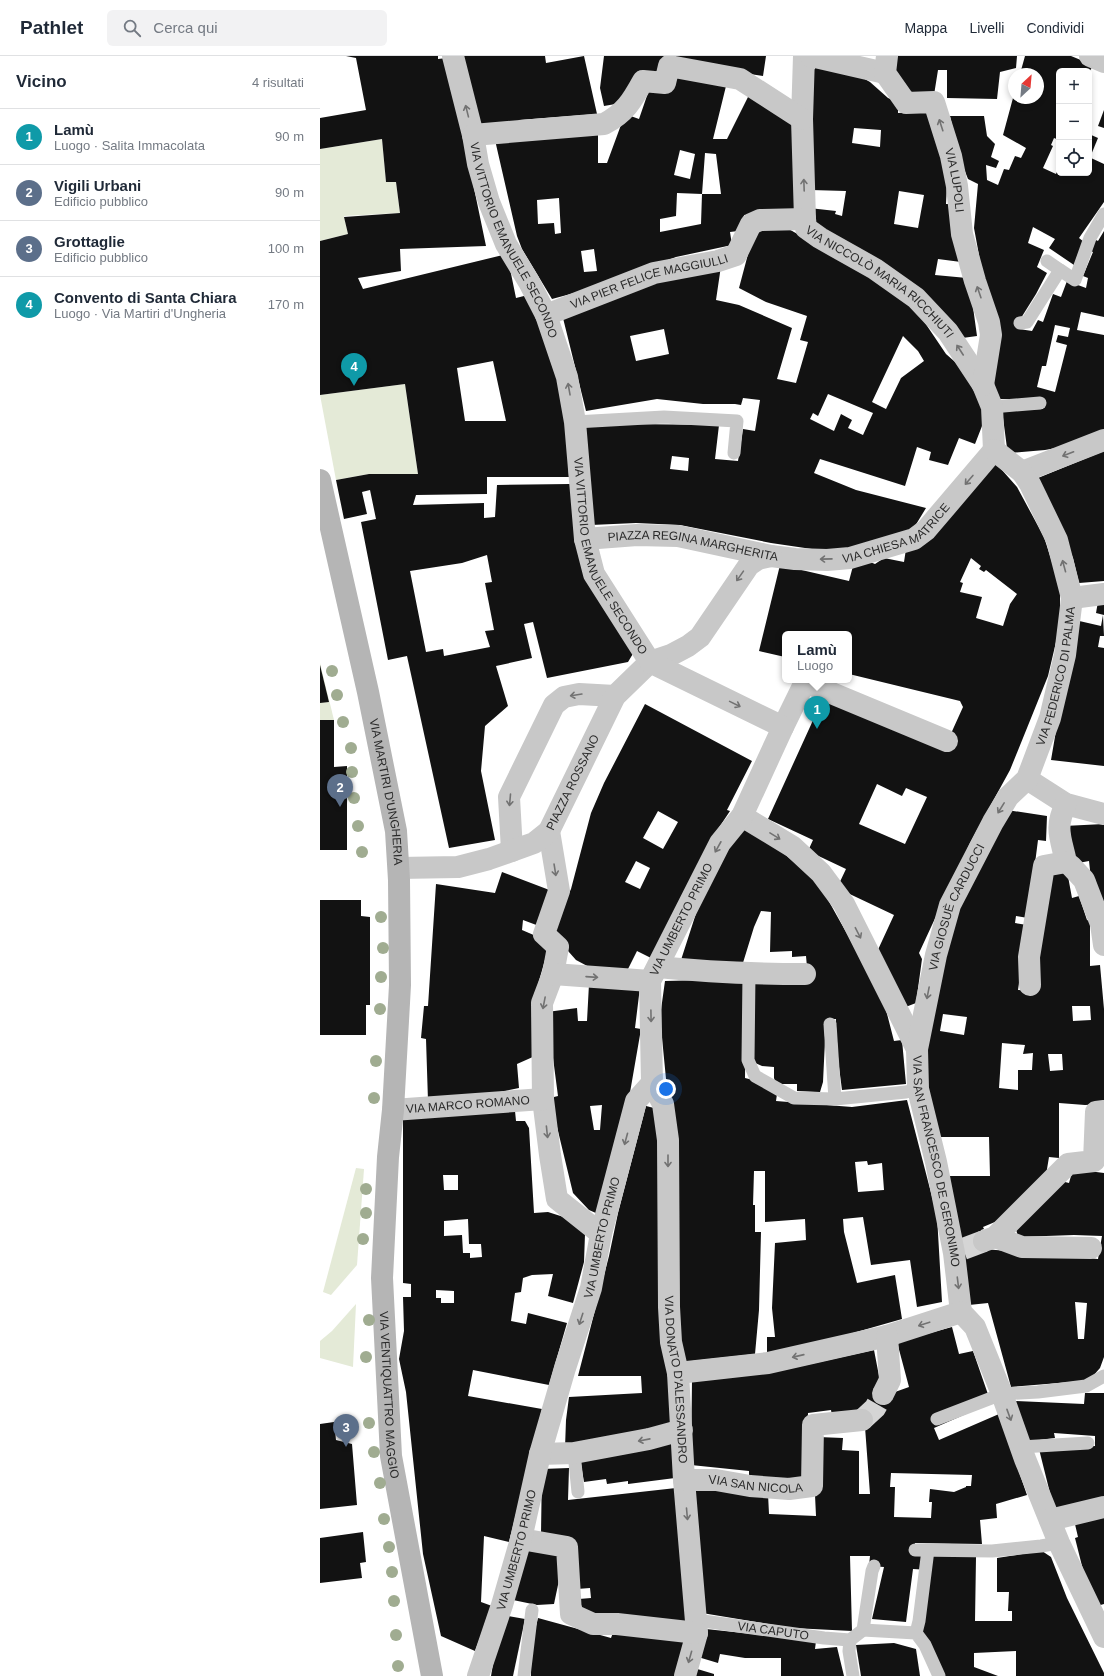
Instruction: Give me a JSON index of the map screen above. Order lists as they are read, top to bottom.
{
  "streets": {
    "street": [
      "VIA LUPOLI",
      "VIA VITTORIO EMANUELE SECONDO",
      "VIA PIER FELICE MAGGIULLI",
      "VIA NICCOLÒ MARIA RICCHIUTI",
      "VIA CHIESA MATRICE",
      "PIAZZA REGINA MARGHERITA",
      "VIA FEDERICO DI PALMA",
      "PIAZZA ROSSANO",
      "VIA MARTIRI D'UNGHERIA",
      "VIA GIOSUÈ CARDUCCI",
      "VIA UMBERTO PRIMO",
      "VIA MARCO ROMANO",
      "VIA SAN FRANCESCO DE GERONIMO",
      "VIA DONATO D'ALESSANDRO",
      "VIA VENTIQUATTRO MAGGIO",
      "VIA SAN NICOLA"
    ],
    "lane": ["VIA CAPUTO"]
  },
  "crossings": [
    ["VIA LUPOLI", "VIA NICCOLÒ MARIA RICCHIUTI"],
    ["VIA VITTORIO EMANUELE SECONDO", "VIA PIER FELICE MAGGIULLI"],
    ["VIA VITTORIO EMANUELE SECONDO", "PIAZZA REGINA MARGHERITA"],
    ["VIA VITTORIO EMANUELE SECONDO", "PIAZZA ROSSANO"],
    ["VIA PIER FELICE MAGGIULLI", "VIA NICCOLÒ MARIA RICCHIUTI"],
    ["VIA NICCOLÒ MARIA RICCHIUTI", "VIA CHIESA MATRICE"],
    ["VIA NICCOLÒ MARIA RICCHIUTI", "VIA FEDERICO DI PALMA"],
    ["VIA CHIESA MATRICE", "PIAZZA REGINA MARGHERITA"],
    ["VIA CHIESA MATRICE", "VIA FEDERICO DI PALMA"],
    ["PIAZZA REGINA MARGHERITA", "PIAZZA ROSSANO"],
    ["VIA FEDERICO DI PALMA", "VIA GIOSUÈ CARDUCCI"],
    ["PIAZZA ROSSANO", "VIA MARTIRI D'UNGHERIA"],
    ["PIAZZA ROSSANO", "VIA MARCO ROMANO"],
    ["VIA MARTIRI D'UNGHERIA", "VIA MARCO ROMANO"],
    ["VIA MARTIRI D'UNGHERIA", "VIA VENTIQUATTRO MAGGIO"],
    ["VIA GIOSUÈ CARDUCCI", "VIA SAN FRANCESCO DE GERONIMO"],
    ["VIA UMBERTO PRIMO", "VIA MARCO ROMANO"],
    ["VIA UMBERTO PRIMO", "VIA SAN FRANCESCO DE GERONIMO"],
    ["VIA UMBERTO PRIMO", "VIA DONATO D'ALESSANDRO"],
    ["VIA MARCO ROMANO", "VIA VENTIQUATTRO MAGGIO"],
    ["VIA DONATO D'ALESSANDRO", "VIA SAN NICOLA"],
    ["VIA DONATO D'ALESSANDRO", "VIA CAPUTO"]
  ],
  "one_way": [
    "VIA LUPOLI",
    "VIA NICCOLÒ MARIA RICCHIUTI",
    "VIA CHIESA MATRICE",
    "VIA FEDERICO DI PALMA",
    "VIA GIOSUÈ CARDUCCI",
    "VIA UMBERTO PRIMO",
    "VIA MARCO ROMANO",
    "VIA SAN FRANCESCO DE GERONIMO",
    "VIA DONATO D'ALESSANDRO"
  ],
  "north": "top right",
  "page": {
    "header": "Pathlet",
    "search": "Cerca qui",
    "nav": ["Mappa", "Livelli", "Condividi"],
    "heading": ["Vicino", "4 risultati"],
    "map_buttons": ["+", "−"],
    "list": [
      {
        "mark": "1",
        "name": "Lamù",
        "note": "Luogo · Salita Immacolata",
        "value": "90 m"
      },
      {
        "mark": "2",
        "name": "Vigili Urbani",
        "note": "Edificio pubblico",
        "value": "90 m"
      },
      {
        "mark": "3",
        "name": "Grottaglie",
        "note": "Edificio pubblico",
        "value": "100 m"
      },
      {
        "mark": "4",
        "name": "Convento di Santa Chiara",
        "note": "Luogo · Via Martiri d'Ungheria",
        "value": "170 m"
      }
    ],
    "pins": [
      "4",
      "1",
      "2",
      "3"
    ],
    "popup": ["Lamù", "Luogo"]
  }
}
